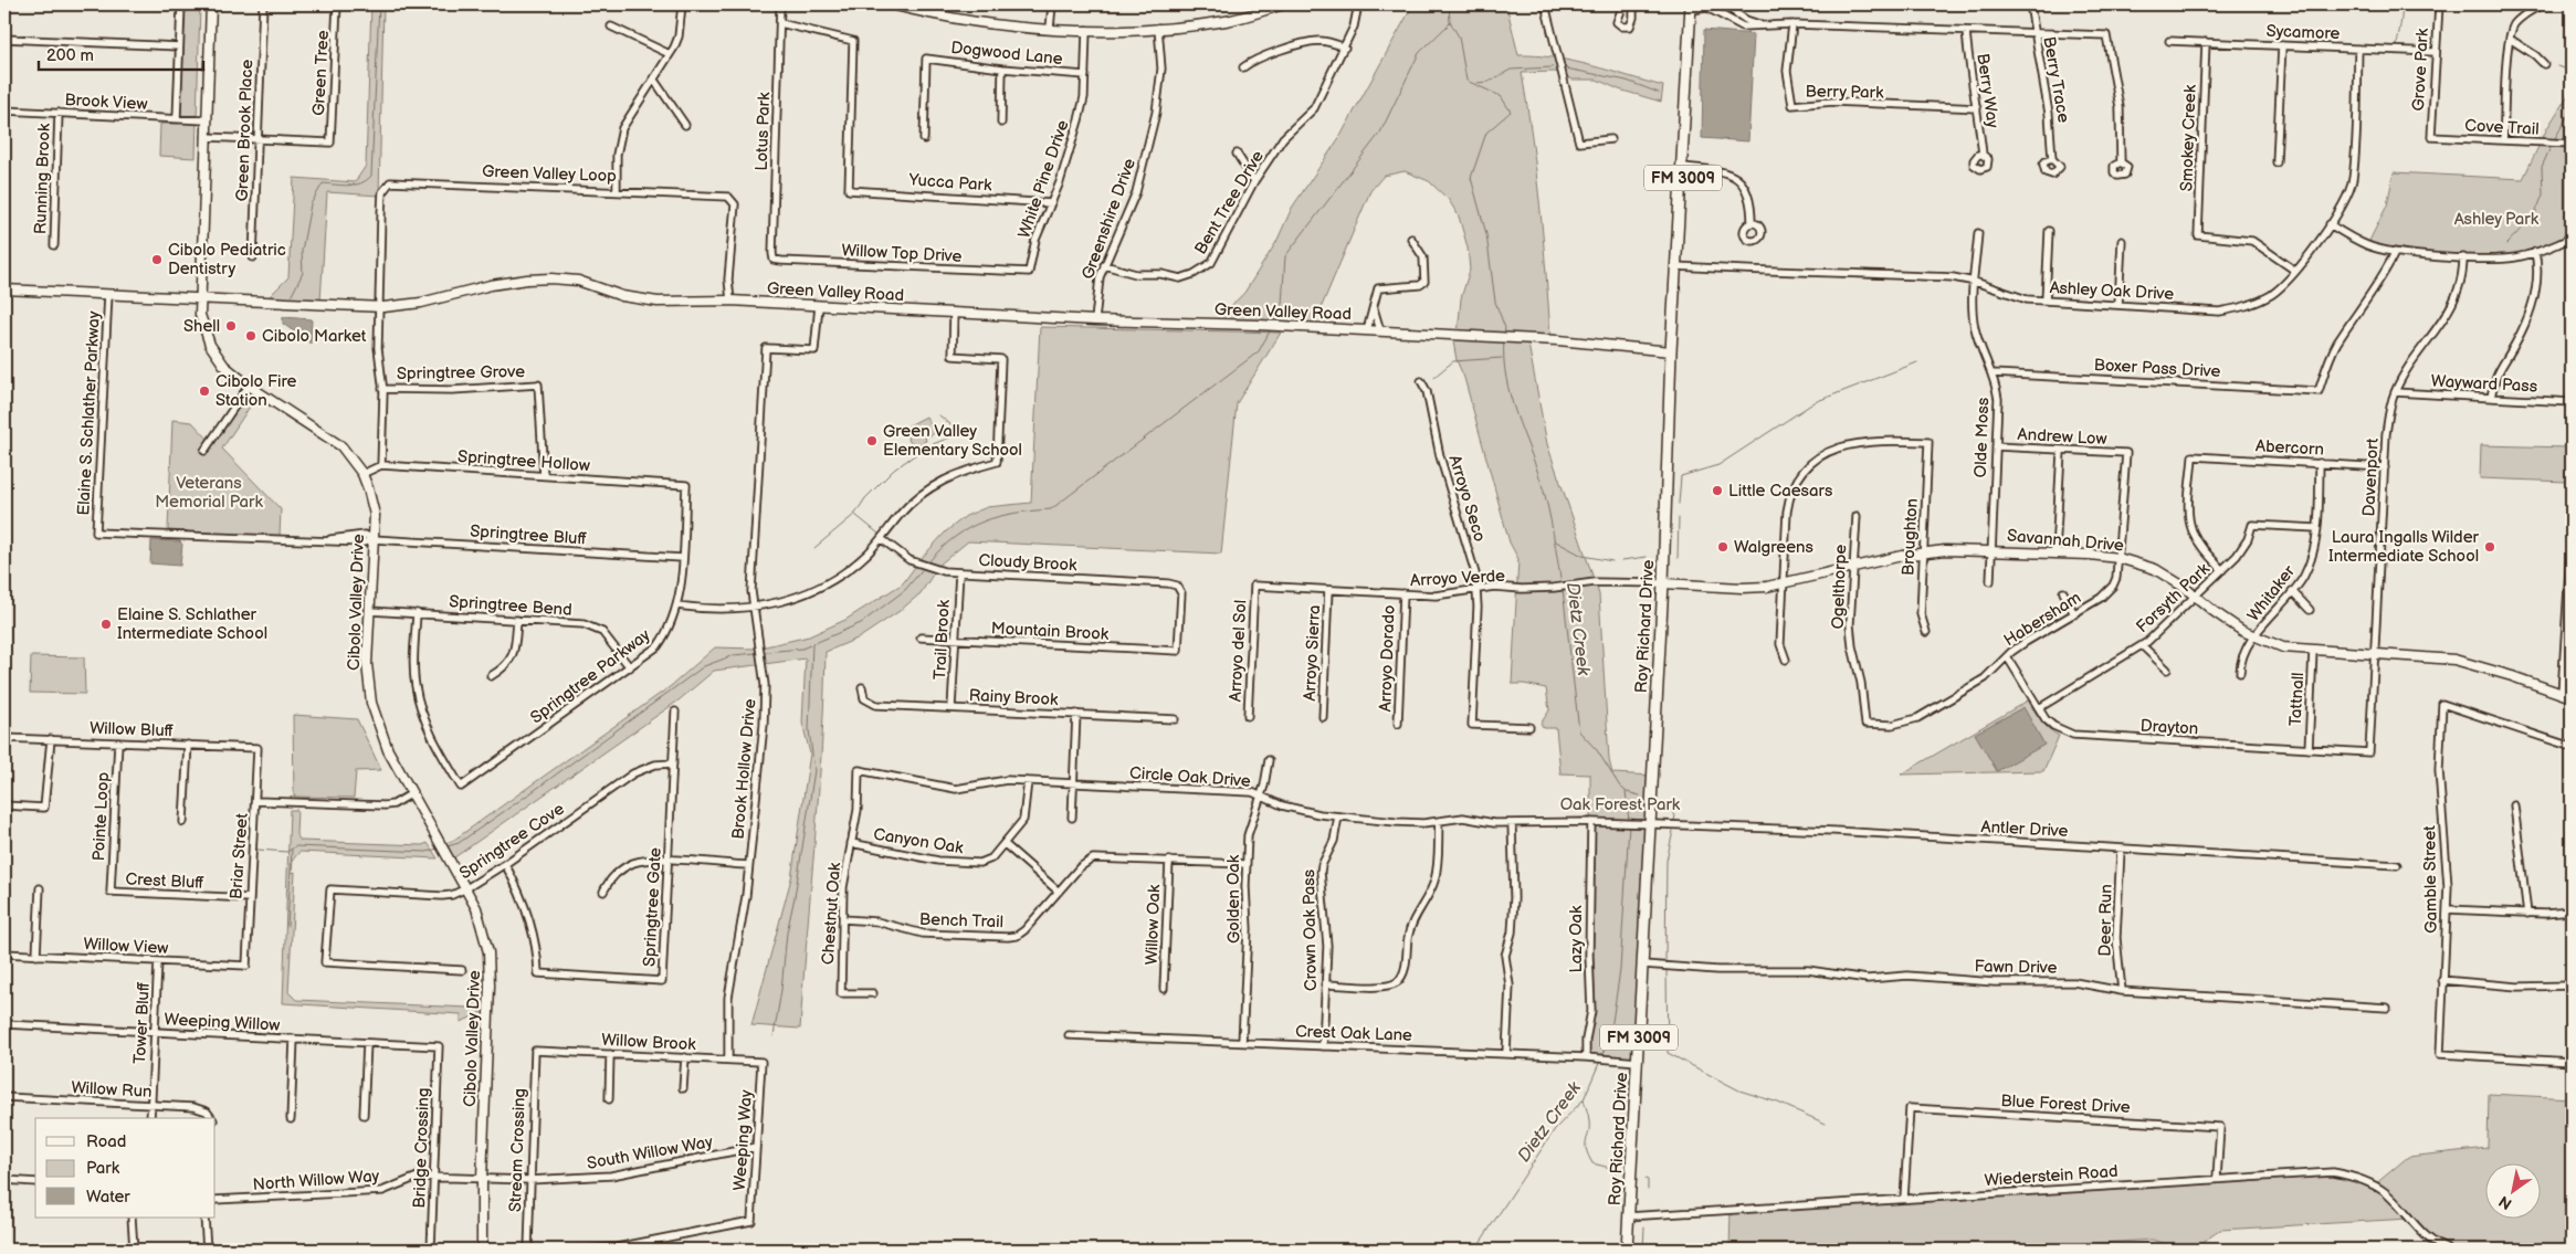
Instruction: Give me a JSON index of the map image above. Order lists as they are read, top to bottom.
{
  "streets": {
    "main road": ["FM 3009", "Roy Richard Drive"],
    "street": [
      "Sycamore",
      "Dogwood Lane",
      "Grove Park",
      "Green Tree",
      "Berry Trace",
      "Berry Way",
      "Berry Park",
      "Brook View",
      "Cove Trail",
      "Green Brook Place",
      "Lotus Park",
      "Smokey Creek",
      "Green Valley Loop",
      "Running Brook",
      "White Pine Drive",
      "Yucca Park",
      "Bent Tree Drive",
      "Greenshire Drive",
      "Willow Top Drive",
      "Ashley Oak Drive",
      "Green Valley Road",
      "Boxer Pass Drive",
      "Springtree Grove",
      "Wayward Pass",
      "Elaine S. Schlather Parkway",
      "Andrew Low",
      "Olde Moss",
      "Abercorn",
      "Springtree Hollow",
      "Davenport",
      "Arroyo Seco",
      "Springtree Bluff",
      "Broughton",
      "Savannah Drive",
      "Cloudy Brook",
      "Arroyo Verde",
      "Ogelthorpe",
      "Whitaker",
      "Forsyth Park",
      "Cibolo Valley Drive",
      "Springtree Bend",
      "Habersham",
      "Mountain Brook",
      "Trail Brook",
      "Arroyo del Sol",
      "Arroyo Sierra",
      "Arroyo Dorado",
      "Springtree Parkway",
      "Rainy Brook",
      "Tattnall",
      "Drayton",
      "Willow Bluff",
      "Brook Hollow Drive",
      "Circle Oak Drive",
      "Pointe Loop",
      "Antler Drive",
      "Springtree Cove",
      "Canyon Oak",
      "Briar Street",
      "Gamble Street",
      "Crest Bluff",
      "Golden Oak",
      "Springtree Gate",
      "Chestnut Oak",
      "Bench Trail",
      "Deer Run",
      "Willow Oak",
      "Crown Oak Pass",
      "Lazy Oak",
      "Willow View",
      "Fawn Drive",
      "Weeping Willow",
      "Tower Bluff",
      "Crest Oak Lane",
      "Willow Brook",
      "Willow Run",
      "Blue Forest Drive",
      "Weeping Way",
      "Bridge Crossing",
      "Stream Crossing",
      "South Willow Way",
      "Wiederstein Road",
      "North Willow Way"
    ]
  },
  "crossings": [
    ["Sycamore", "Grove Park"],
    ["Sycamore", "Smokey Creek"],
    ["Sycamore", "Ashley Oak Drive"],
    ["Dogwood Lane", "White Pine Drive"],
    ["Grove Park", "Cove Trail"],
    ["Green Tree", "Green Brook Place"],
    ["Berry Way", "Berry Park"],
    ["Brook View", "Running Brook"],
    ["Brook View", "Cibolo Valley Drive"],
    ["Lotus Park", "Yucca Park"],
    ["Lotus Park", "Willow Top Drive"],
    ["Smokey Creek", "Ashley Oak Drive"],
    ["Green Valley Loop", "Green Valley Road"],
    ["White Pine Drive", "Yucca Park"],
    ["White Pine Drive", "Willow Top Drive"],
    ["Bent Tree Drive", "Greenshire Drive"],
    ["Greenshire Drive", "Green Valley Road"],
    ["Ashley Oak Drive", "Olde Moss"],
    ["Ashley Oak Drive", "Roy Richard Drive"],
    ["Green Valley Road", "Elaine S. Schlather Parkway"],
    ["Green Valley Road", "Cibolo Valley Drive"],
    ["Green Valley Road", "Roy Richard Drive"],
    ["Green Valley Road", "Brook Hollow Drive"],
    ["Boxer Pass Drive", "Olde Moss"],
    ["Springtree Grove", "Springtree Hollow"],
    ["Wayward Pass", "Davenport"],
    ["Elaine S. Schlather Parkway", "Springtree Bluff"],
    ["Andrew Low", "Olde Moss"],
    ["Andrew Low", "Habersham"],
    ["Olde Moss", "Savannah Drive"],
    ["Abercorn", "Davenport"],
    ["Abercorn", "Whitaker"],
    ["Abercorn", "Forsyth Park"],
    ["Springtree Hollow", "Cibolo Valley Drive"],
    ["Springtree Hollow", "Springtree Parkway"],
    ["Davenport", "Savannah Drive"],
    ["Davenport", "Drayton"],
    ["Arroyo Seco", "Arroyo Verde"],
    ["Springtree Bluff", "Cibolo Valley Drive"],
    ["Springtree Bluff", "Springtree Parkway"],
    ["Broughton", "Savannah Drive"],
    ["Savannah Drive", "Arroyo Verde"],
    ["Savannah Drive", "Ogelthorpe"],
    ["Savannah Drive", "Whitaker"],
    ["Savannah Drive", "Forsyth Park"],
    ["Savannah Drive", "Habersham"],
    ["Savannah Drive", "Roy Richard Drive"],
    ["Savannah Drive", "Tattnall"],
    ["Cloudy Brook", "Mountain Brook"],
    ["Cloudy Brook", "Trail Brook"],
    ["Arroyo Verde", "Roy Richard Drive"],
    ["Arroyo Verde", "Arroyo del Sol"],
    ["Arroyo Verde", "Arroyo Sierra"],
    ["Arroyo Verde", "Arroyo Dorado"],
    ["Ogelthorpe", "Habersham"],
    ["Whitaker", "Forsyth Park"],
    ["Forsyth Park", "Drayton"],
    ["Cibolo Valley Drive", "Springtree Bend"],
    ["Cibolo Valley Drive", "Springtree Cove"],
    ["Cibolo Valley Drive", "South Willow Way"],
    ["Cibolo Valley Drive", "North Willow Way"],
    ["Springtree Bend", "Springtree Parkway"],
    ["Habersham", "Drayton"],
    ["Roy Richard Drive", "Circle Oak Drive"],
    ["Roy Richard Drive", "Antler Drive"],
    ["Roy Richard Drive", "Fawn Drive"],
    ["Roy Richard Drive", "Crest Oak Lane"],
    ["Roy Richard Drive", "Wiederstein Road"],
    ["Mountain Brook", "Trail Brook"],
    ["Trail Brook", "Rainy Brook"],
    ["Tattnall", "Drayton"],
    ["Willow Bluff", "Pointe Loop"],
    ["Willow Bluff", "Briar Street"],
    ["Brook Hollow Drive", "Willow Brook"],
    ["Circle Oak Drive", "Antler Drive"],
    ["Circle Oak Drive", "Canyon Oak"],
    ["Circle Oak Drive", "Golden Oak"],
    ["Circle Oak Drive", "Chestnut Oak"],
    ["Circle Oak Drive", "Crown Oak Pass"],
    ["Circle Oak Drive", "Lazy Oak"],
    ["Pointe Loop", "Crest Bluff"],
    ["Antler Drive", "Deer Run"],
    ["Springtree Cove", "Springtree Gate"],
    ["Canyon Oak", "Chestnut Oak"],
    ["Briar Street", "Crest Bluff"],
    ["Briar Street", "Willow View"],
    ["Golden Oak", "Bench Trail"],
    ["Golden Oak", "Crest Oak Lane"],
    ["Chestnut Oak", "Bench Trail"],
    ["Bench Trail", "Willow Oak"],
    ["Deer Run", "Fawn Drive"],
    ["Crown Oak Pass", "Crest Oak Lane"],
    ["Lazy Oak", "Crest Oak Lane"],
    ["Willow View", "Tower Bluff"],
    ["Weeping Willow", "Tower Bluff"],
    ["Weeping Willow", "Bridge Crossing"],
    ["Tower Bluff", "Willow Run"],
    ["Willow Brook", "Weeping Way"],
    ["Willow Brook", "Stream Crossing"],
    ["Blue Forest Drive", "Wiederstein Road"],
    ["Weeping Way", "South Willow Way"],
    ["Bridge Crossing", "North Willow Way"],
    ["Stream Crossing", "South Willow Way"],
    ["South Willow Way", "North Willow Way"]
  ],
  "water": ["Dietz Creek"],
  "parks": ["Ashley Park", "Veterans Memorial Park", "Oak Forest Park"],
  "places": [
    "Cibolo Pediatric Dentistry",
    "Shell",
    "Cibolo Market",
    "Cibolo Fire Station",
    "Green Valley Elementary School",
    "Little Caesars",
    "Walgreens",
    "Laura Ingalls Wilder Intermediate School",
    "Elaine S. Schlather Intermediate School"
  ],
  "legend": ["Road", "Park", "Water"],
  "scale_bar": "200 m",
  "north": "bottom left"
}
